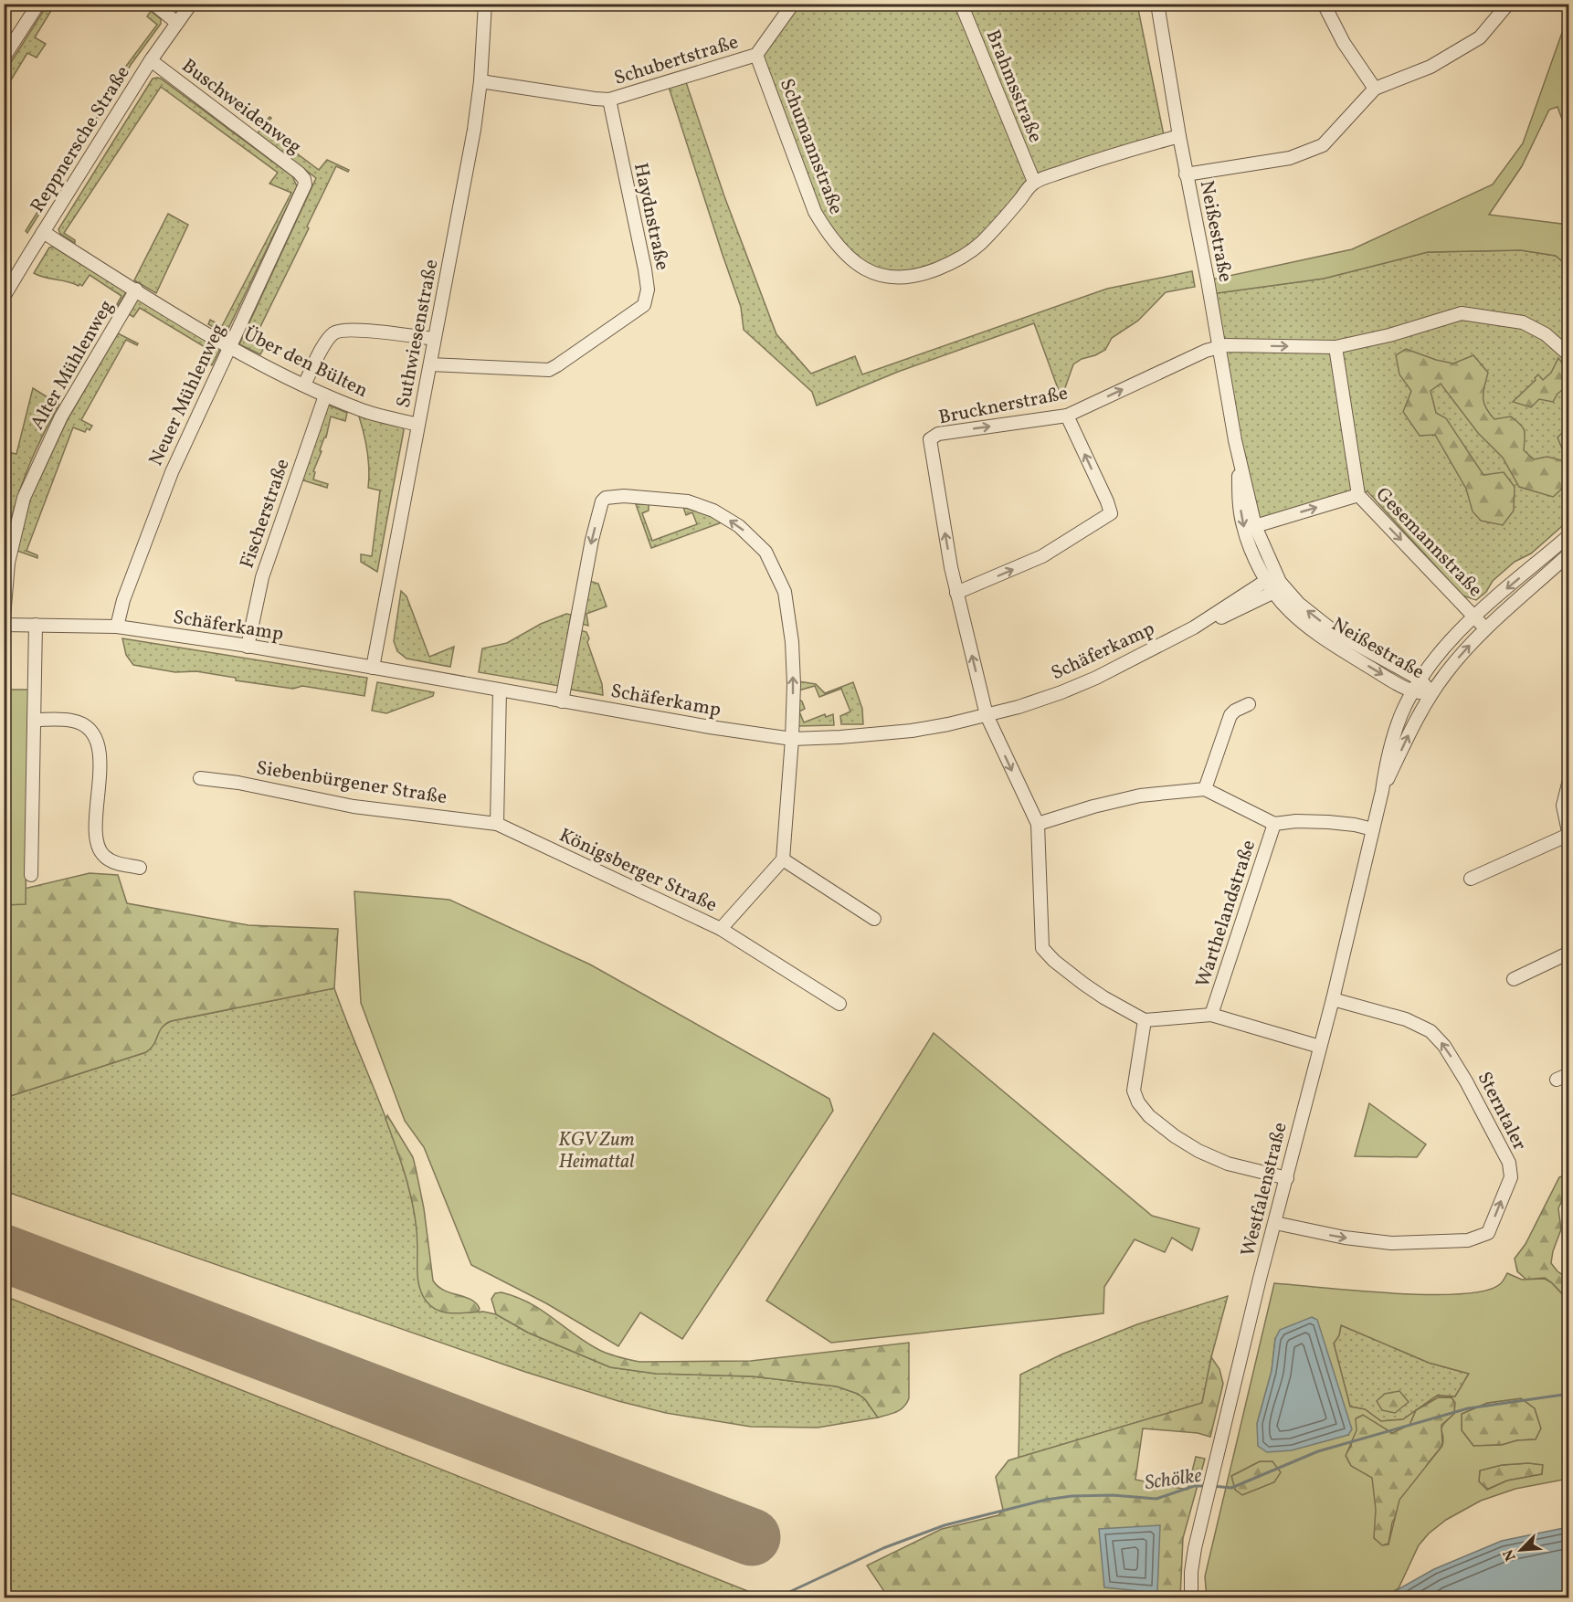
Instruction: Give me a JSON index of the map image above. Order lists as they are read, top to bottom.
{
  "streets": {
    "street": [
      "Schubertstraße",
      "Brahmsstraße",
      "Buschweidenweg",
      "Reppnersche Straße",
      "Schumannstraße",
      "Haydnstraße",
      "Neißestraße",
      "Suthwiesenstraße",
      "Über den Bülten",
      "Alter Mühlenweg",
      "Neuer Mühlenweg",
      "Brucknerstraße",
      "Fischerstraße",
      "Gesemannstraße",
      "Schäferkamp",
      "Siebenbürgener Straße",
      "Königsberger Straße",
      "Warthelandstraße",
      "Sterntaler",
      "Westfalenstraße"
    ]
  },
  "crossings": [
    ["Schubertstraße", "Schumannstraße"],
    ["Schubertstraße", "Haydnstraße"],
    ["Schubertstraße", "Suthwiesenstraße"],
    ["Brahmsstraße", "Schumannstraße"],
    ["Buschweidenweg", "Reppnersche Straße"],
    ["Buschweidenweg", "Neuer Mühlenweg"],
    ["Reppnersche Straße", "Über den Bülten"],
    ["Haydnstraße", "Suthwiesenstraße"],
    ["Neißestraße", "Brucknerstraße"],
    ["Neißestraße", "Schäferkamp"],
    ["Neißestraße", "Westfalenstraße"],
    ["Suthwiesenstraße", "Über den Bülten"],
    ["Suthwiesenstraße", "Schäferkamp"],
    ["Über den Bülten", "Alter Mühlenweg"],
    ["Über den Bülten", "Neuer Mühlenweg"],
    ["Über den Bülten", "Fischerstraße"],
    ["Neuer Mühlenweg", "Schäferkamp"],
    ["Brucknerstraße", "Gesemannstraße"],
    ["Brucknerstraße", "Schäferkamp"],
    ["Fischerstraße", "Schäferkamp"],
    ["Gesemannstraße", "Westfalenstraße"],
    ["Siebenbürgener Straße", "Königsberger Straße"],
    ["Sterntaler", "Westfalenstraße"]
  ],
  "one_way": ["Gesemannstraße"],
  "water": ["Schölke"],
  "parks": ["KGV Zum Heimattal"],
  "north": "bottom left"
}
